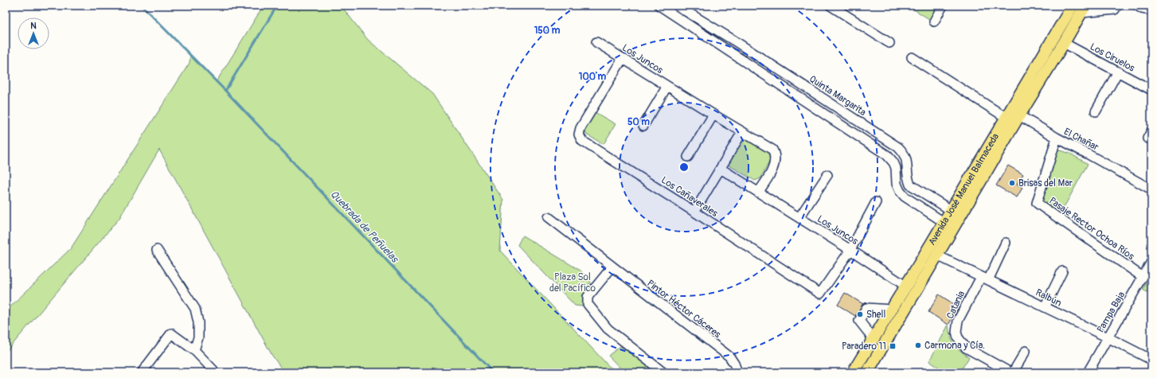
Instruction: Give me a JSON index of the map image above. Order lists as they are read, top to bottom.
{
  "streets": {
    "main road": ["Avenida José Manuel Balmaceda"],
    "street": [
      "Los Ciruelos",
      "Los Juncos",
      "Quinta Margarita",
      "El Chañar",
      "Los Cañaverales",
      "Pasaje Rector Ochoa Ríos",
      "Ralbún",
      "Catania",
      "Pintor Héctor Cáceres",
      "Pampa Baja"
    ]
  },
  "crossings": [
    ["Los Ciruelos", "Avenida José Manuel Balmaceda"],
    ["Los Juncos", "Avenida José Manuel Balmaceda"],
    ["Los Juncos", "Los Cañaverales"],
    ["Quinta Margarita", "Avenida José Manuel Balmaceda"],
    ["El Chañar", "Avenida José Manuel Balmaceda"],
    ["El Chañar", "Pasaje Rector Ochoa Ríos"],
    ["Avenida José Manuel Balmaceda", "Ralbún"],
    ["Pasaje Rector Ochoa Ríos", "Pampa Baja"],
    ["Ralbún", "Catania"],
    ["Ralbún", "Pampa Baja"]
  ],
  "water": ["Quebrada de Peñuelas"],
  "parks": ["Plaza Sol del Pacífico"],
  "places": {
    "other": ["Brisas del Mar", "Shell", "Carmona y Cía."],
    "transit": ["Paradero 11"]
  },
  "north": "top",
  "rings": ["150 m", "100 m", "50 m"]
}
